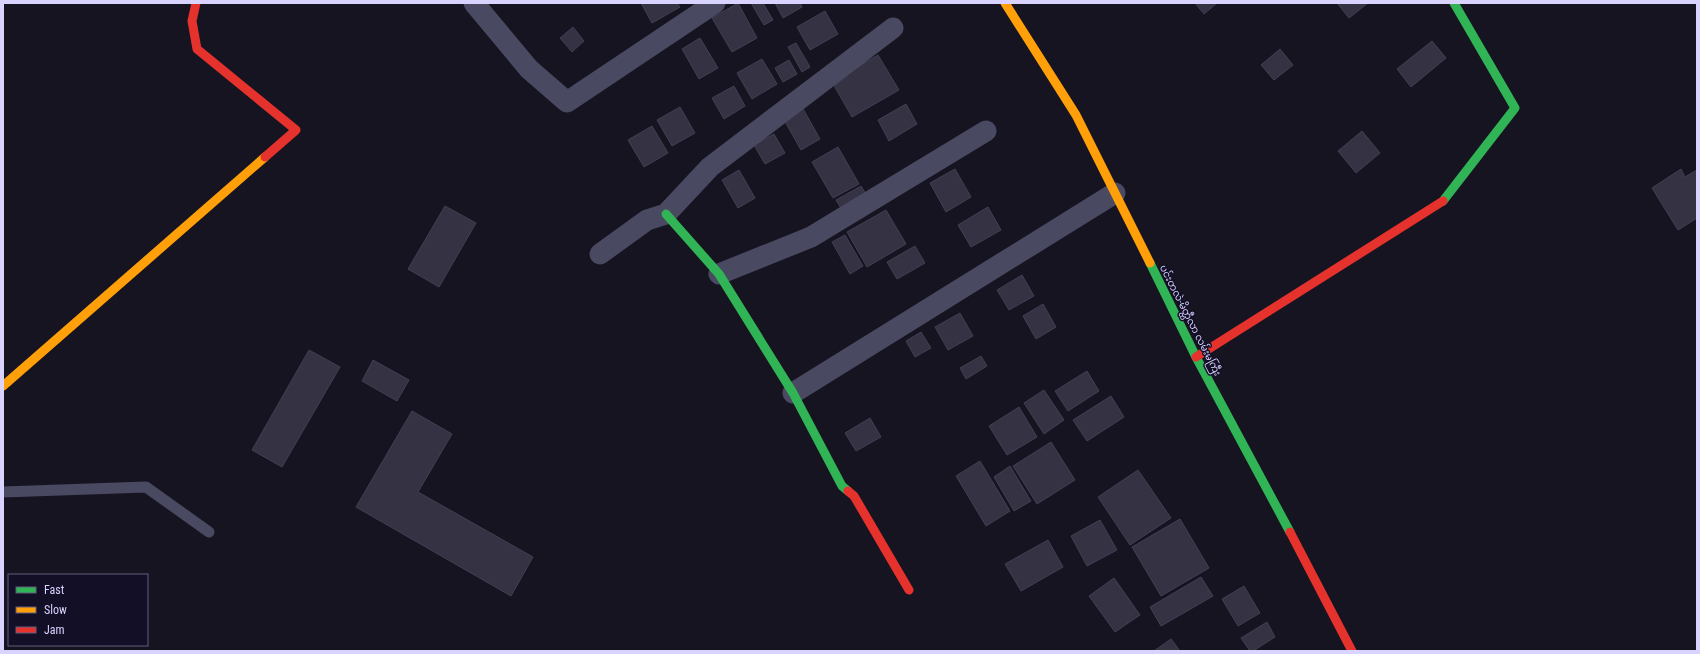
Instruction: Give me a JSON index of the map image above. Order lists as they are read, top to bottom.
{
  "streets": {
    "street": ["ပင်းတလဲ-မိတ္ထီလာ လမ်းမကြီး"]
  },
  "legend": ["Fast", "Slow", "Jam"]
}
